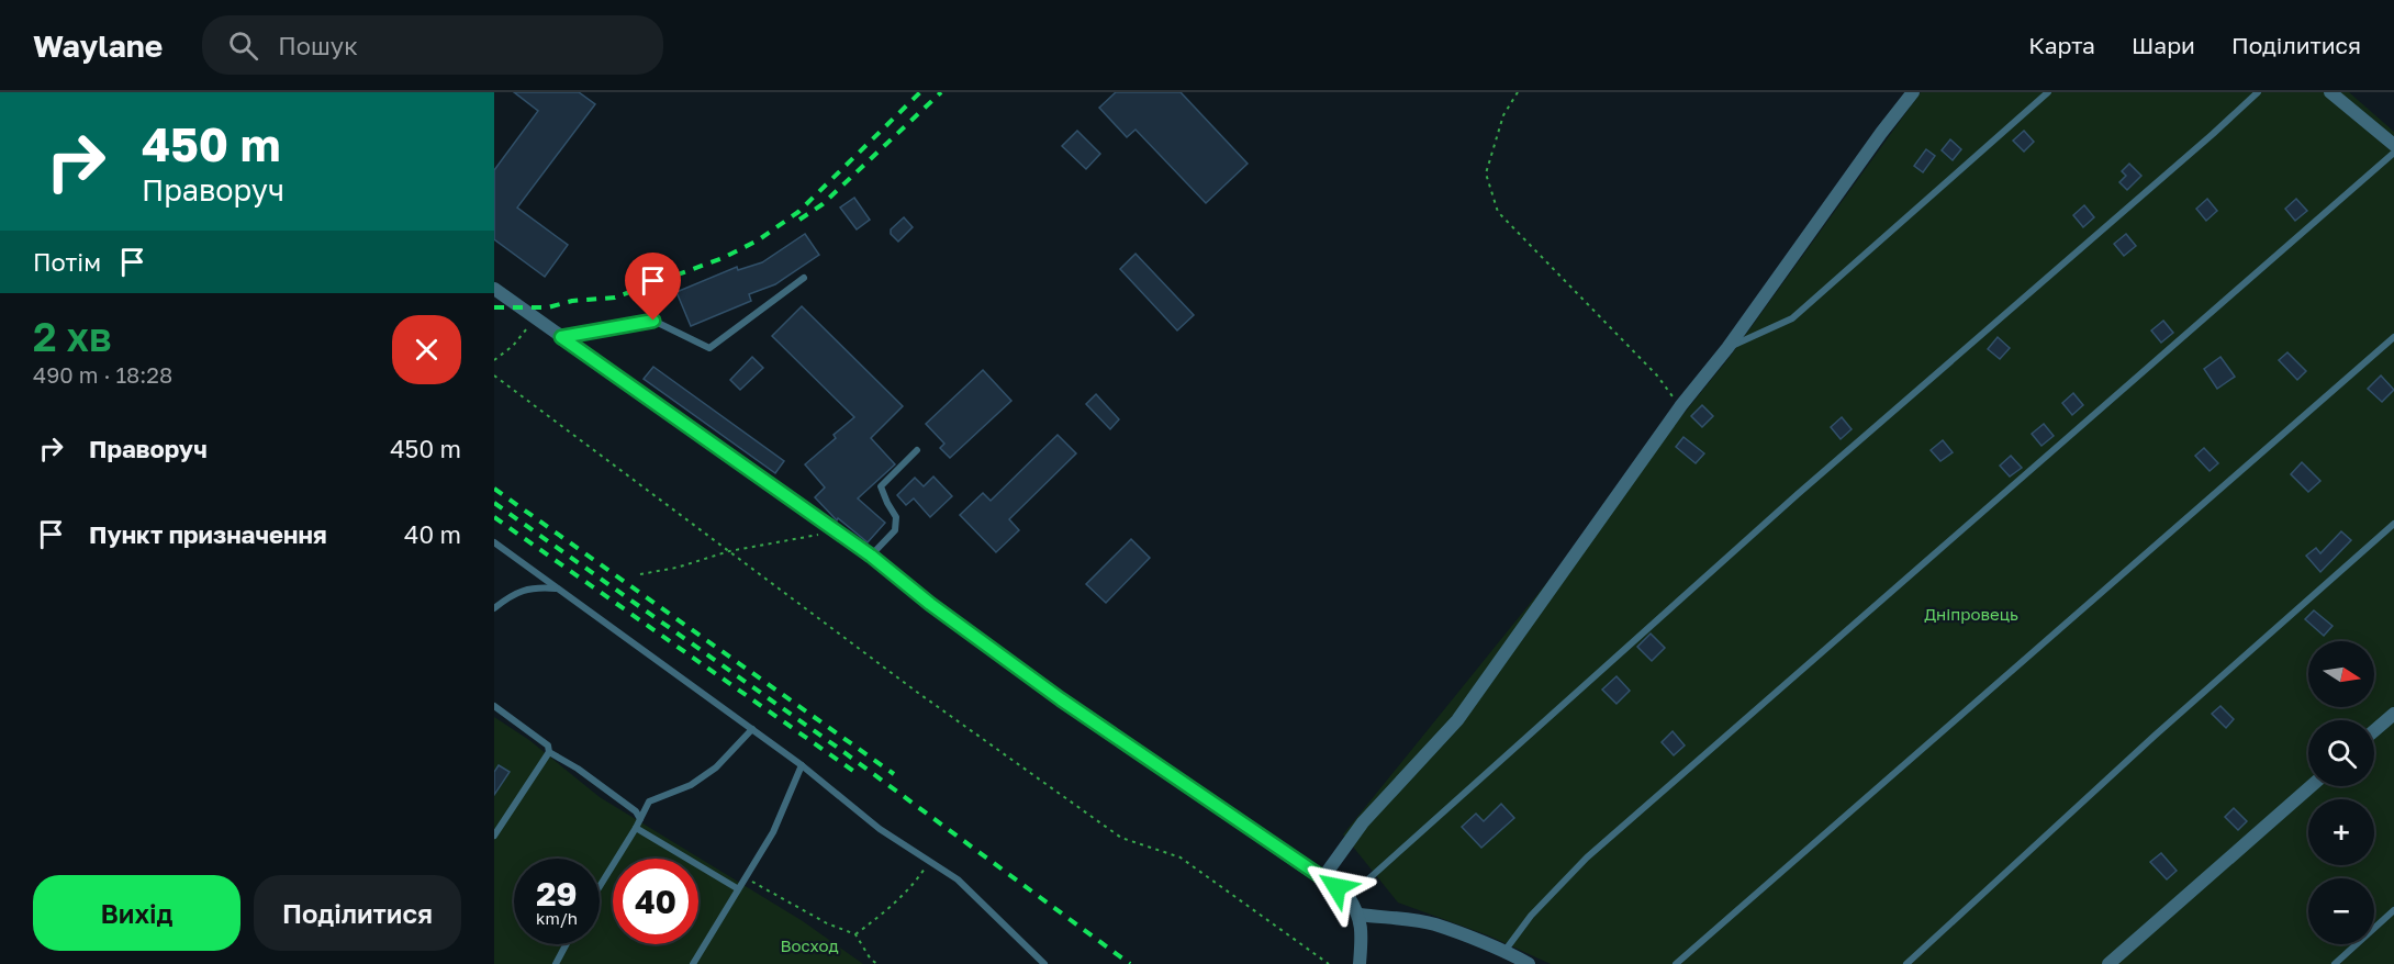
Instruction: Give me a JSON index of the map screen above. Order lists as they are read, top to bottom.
{
  "parks": ["Дніпровець", "Восход"],
  "north": "right",
  "page": {
    "header": "Waylane",
    "search": "Пошук",
    "nav": ["Карта", "Шари", "Поділитися"],
    "turn": ["450 m", "Праворуч"],
    "then": "Потім",
    "heading": ["2 хв", "490 m · 18:28"],
    "list": [
      {
        "name": "Праворуч",
        "value": "450 m"
      },
      {
        "name": "Пункт призначення",
        "value": "40 m"
      }
    ],
    "map_buttons": ["+", "−"],
    "speed": "29 km/h",
    "limit": "40",
    "buttons": ["Вихід", "Поділитися"]
  }
}
